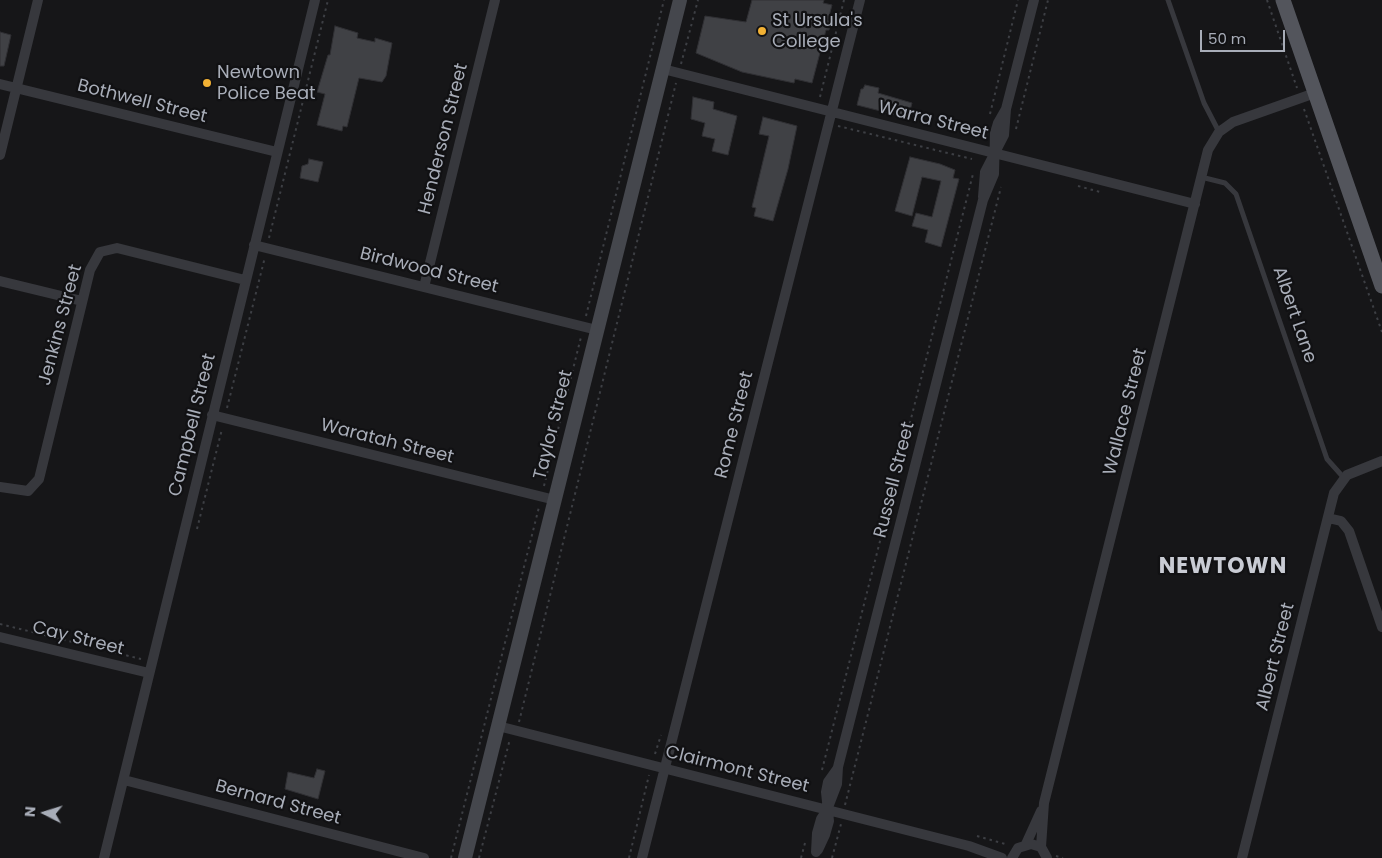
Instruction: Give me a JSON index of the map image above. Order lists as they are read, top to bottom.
{
  "streets": {
    "street": [
      "Bothwell Street",
      "Warra Street",
      "Henderson Street",
      "Birdwood Street",
      "Jenkins Street",
      "Wallace Street",
      "Campbell Street",
      "Taylor Street",
      "Rome Street",
      "Waratah Street",
      "Russell Street",
      "Cay Street",
      "Albert Street",
      "Clairmont Street",
      "Bernard Street"
    ],
    "lane": ["Albert Lane"]
  },
  "crossings": [
    ["Bothwell Street", "Campbell Street"],
    ["Warra Street", "Wallace Street"],
    ["Warra Street", "Taylor Street"],
    ["Warra Street", "Rome Street"],
    ["Warra Street", "Russell Street"],
    ["Henderson Street", "Birdwood Street"],
    ["Birdwood Street", "Campbell Street"],
    ["Birdwood Street", "Taylor Street"],
    ["Albert Lane", "Wallace Street"],
    ["Albert Lane", "Albert Street"],
    ["Jenkins Street", "Campbell Street"],
    ["Campbell Street", "Waratah Street"],
    ["Campbell Street", "Cay Street"],
    ["Campbell Street", "Bernard Street"],
    ["Taylor Street", "Waratah Street"],
    ["Taylor Street", "Clairmont Street"],
    ["Rome Street", "Clairmont Street"],
    ["Russell Street", "Clairmont Street"]
  ],
  "districts": ["NEWTOWN"],
  "places": ["St Ursula's College", "Newtown Police Beat"],
  "scale_bar": "50 m",
  "north": "left"
}
